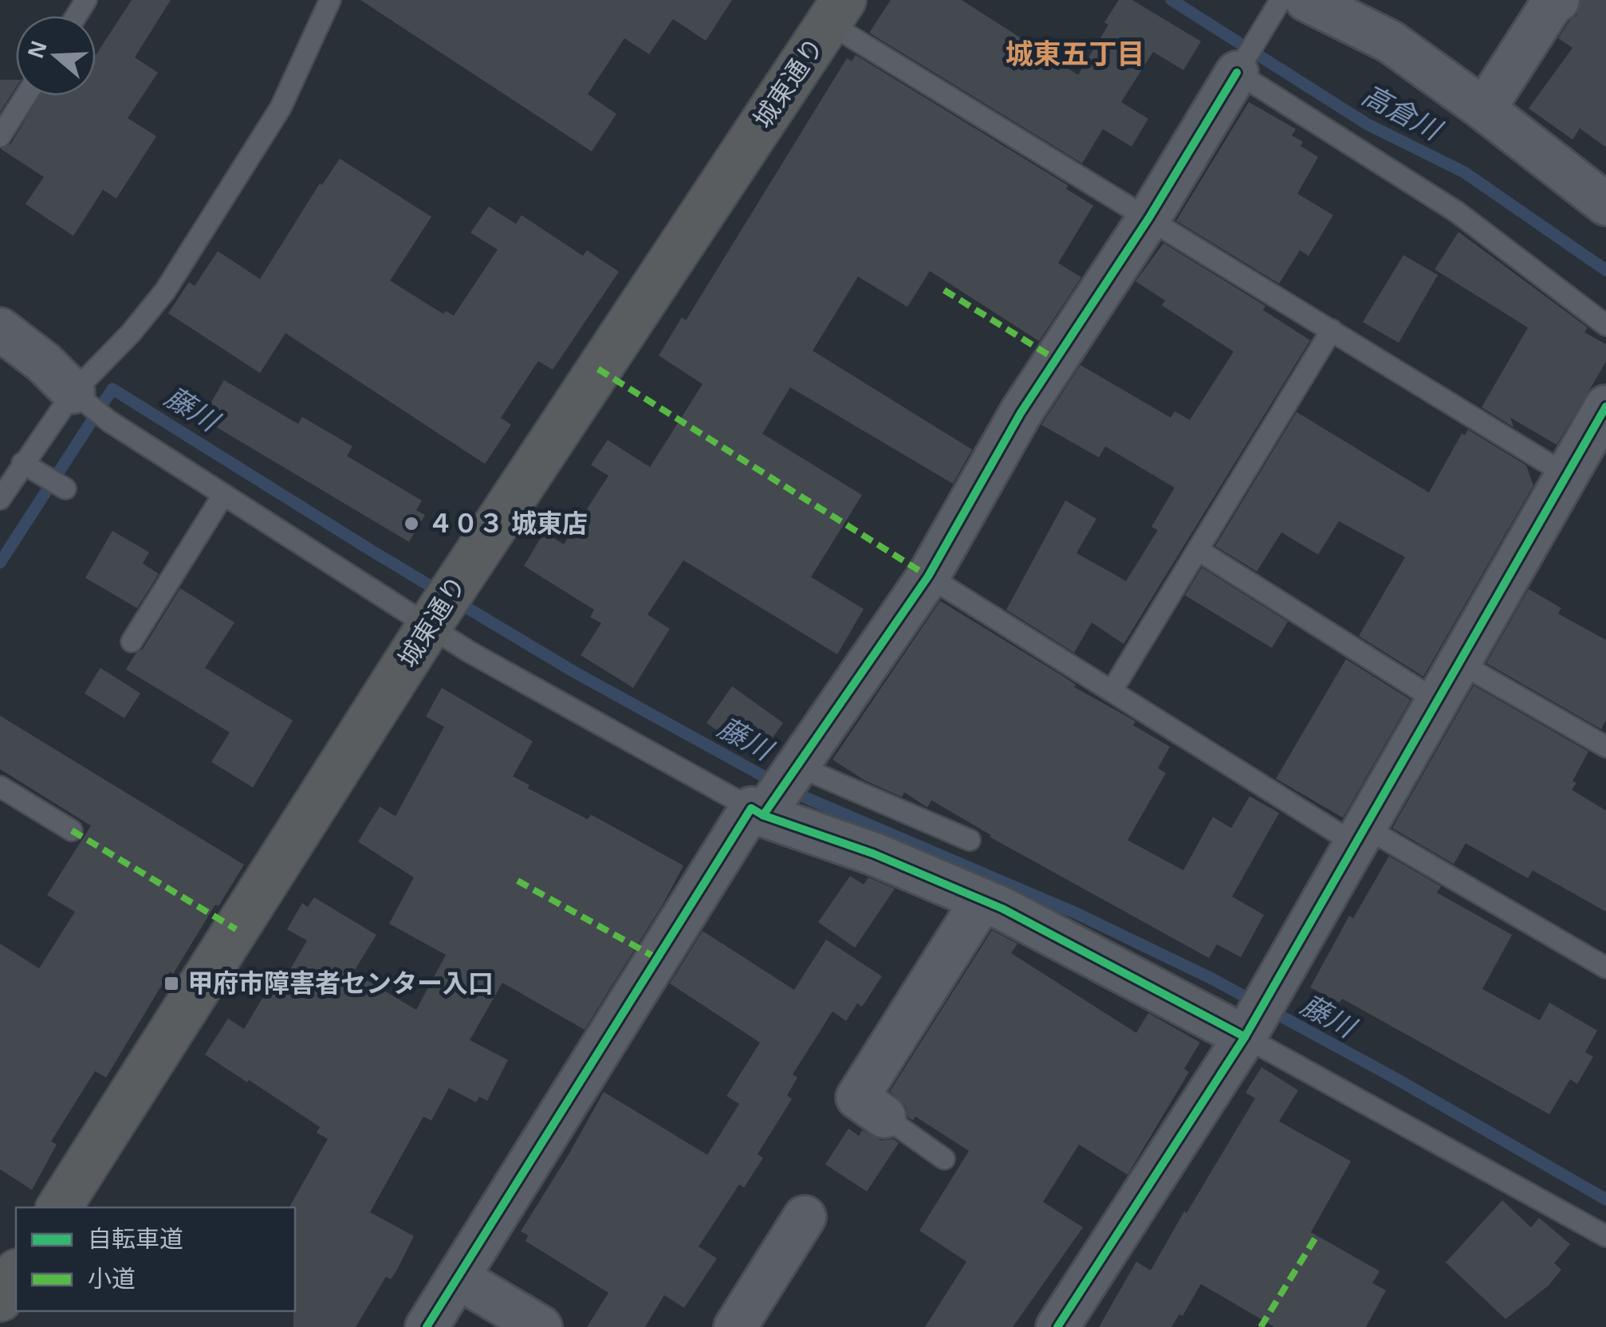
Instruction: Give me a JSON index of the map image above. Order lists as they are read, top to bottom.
{
  "streets": {
    "highway": ["城東通り"]
  },
  "districts": ["城東五丁目"],
  "water": ["高倉川", "藤川"],
  "places": {
    "other": ["４０３ 城東店"],
    "transit": ["甲府市障害者センター入口"]
  },
  "legend": ["自転車道", "小道"],
  "north": "left"
}
